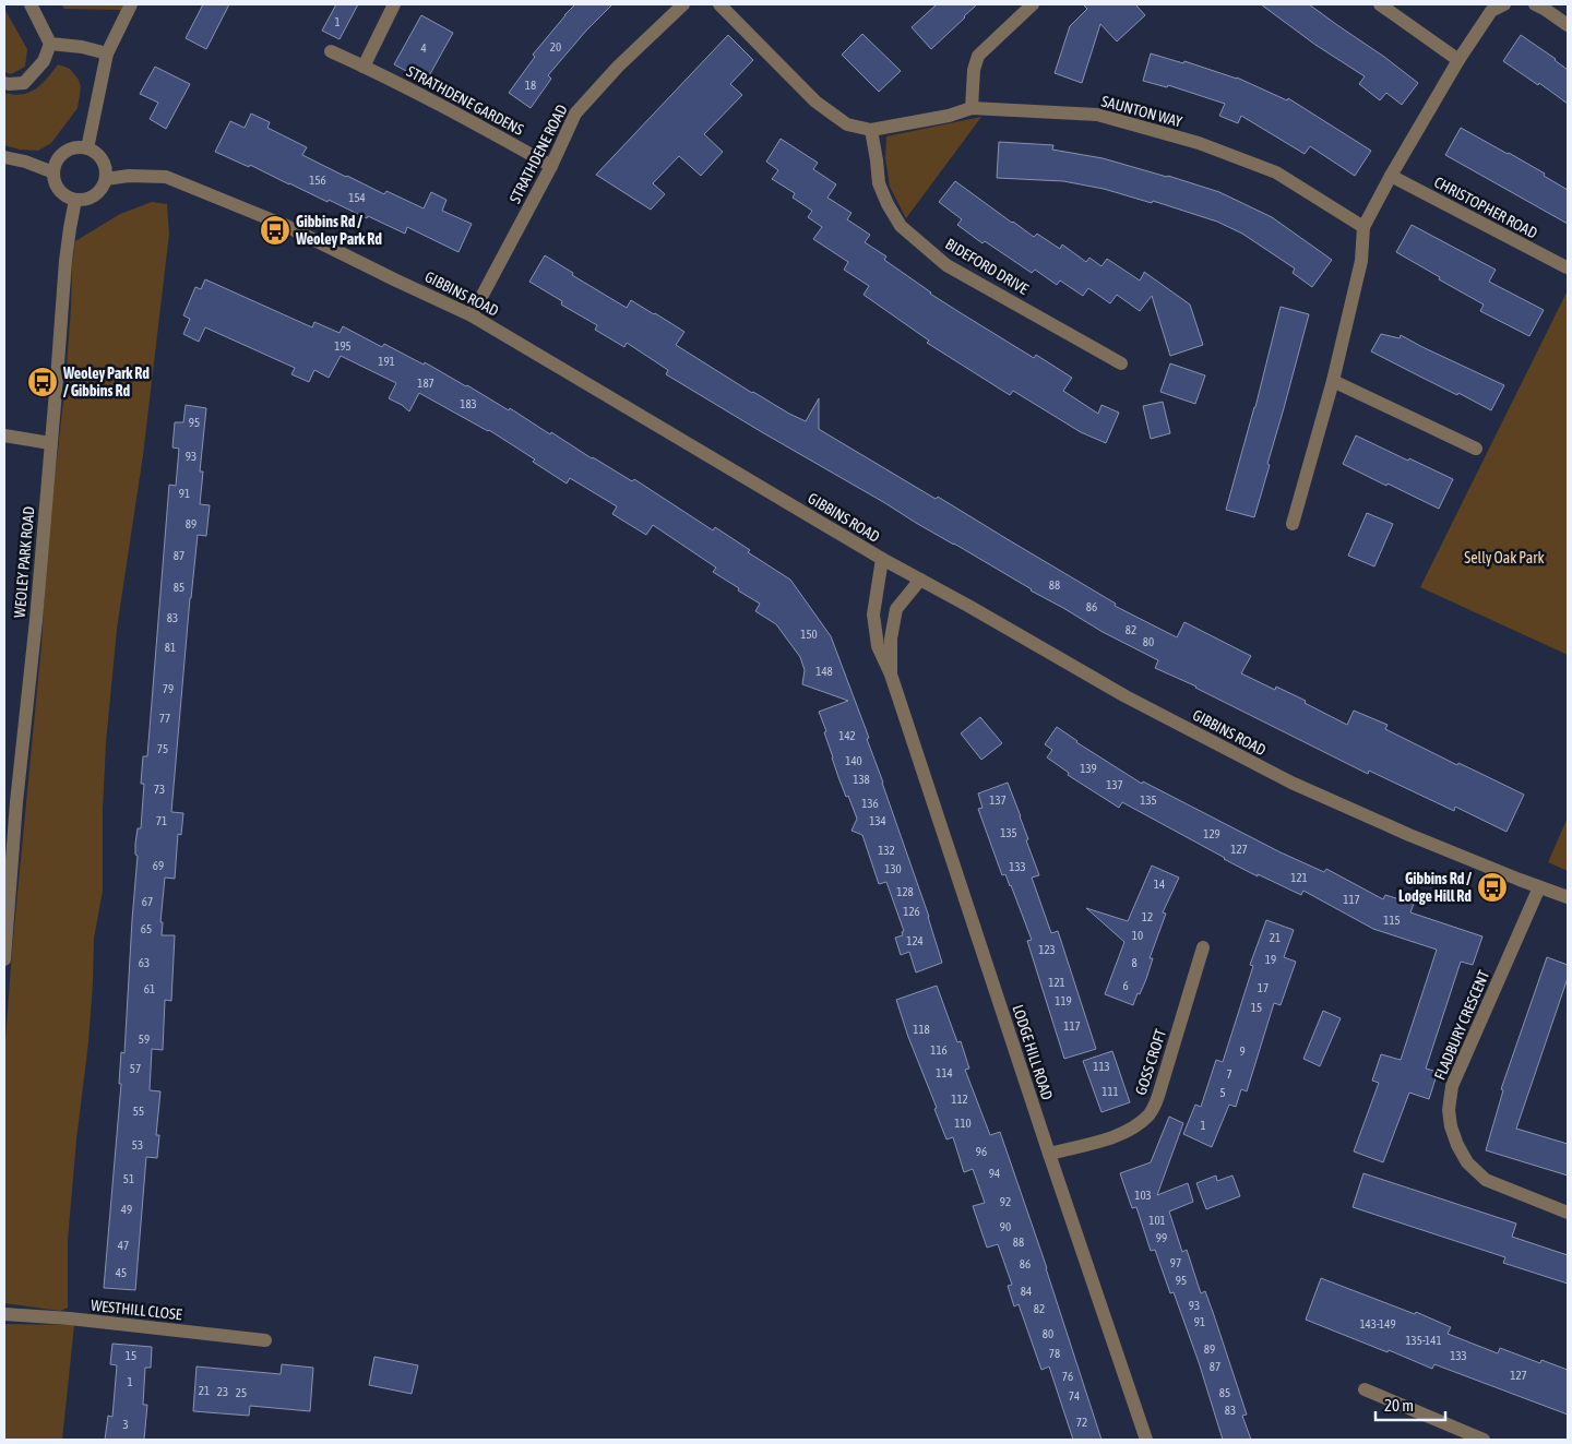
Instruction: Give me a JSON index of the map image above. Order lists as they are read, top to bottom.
{
  "streets": {
    "street": [
      "STRATHDENE GARDENS",
      "SAUNTON WAY",
      "STRATHDENE ROAD",
      "CHRISTOPHER ROAD",
      "BIDEFORD DRIVE",
      "GIBBINS ROAD",
      "WEOLEY PARK ROAD",
      "FLADBURY CRESCENT",
      "LODGE HILL ROAD",
      "GOSS CROFT",
      "WESTHILL CLOSE"
    ]
  },
  "crossings": [
    ["STRATHDENE GARDENS", "STRATHDENE ROAD"],
    ["SAUNTON WAY", "BIDEFORD DRIVE"],
    ["STRATHDENE ROAD", "GIBBINS ROAD"],
    ["GIBBINS ROAD", "WEOLEY PARK ROAD"],
    ["GIBBINS ROAD", "FLADBURY CRESCENT"],
    ["GIBBINS ROAD", "LODGE HILL ROAD"],
    ["LODGE HILL ROAD", "GOSS CROFT"]
  ],
  "parks": ["Selly Oak Park"],
  "places": {
    "bus stop": ["Gibbins Rd / Weoley Park Rd", "Weoley Park Rd / Gibbins Rd", "Gibbins Rd / Lodge Hill Rd"]
  },
  "house_numbers": [
    "1",
    "20",
    "4",
    "18",
    "156",
    "154",
    "195",
    "191",
    "187",
    "183",
    "95",
    "93",
    "91",
    "89",
    "87",
    "88",
    "85",
    "86",
    "83",
    "82",
    "150",
    "80",
    "81",
    "148",
    "79",
    "77",
    "142",
    "75",
    "140",
    "139",
    "138",
    "137",
    "73",
    "137",
    "135",
    "136",
    "71",
    "134",
    "135",
    "129",
    "127",
    "132",
    "69",
    "133",
    "130",
    "121",
    "14",
    "128",
    "117",
    "67",
    "126",
    "12",
    "115",
    "65",
    "10",
    "21",
    "124",
    "123",
    "19",
    "63",
    "8",
    "121",
    "6",
    "17",
    "61",
    "119",
    "15",
    "117",
    "118",
    "59",
    "116",
    "9",
    "113",
    "57",
    "114",
    "7",
    "111",
    "5",
    "112",
    "55",
    "110",
    "1",
    "53",
    "96",
    "94",
    "51",
    "103",
    "92",
    "49",
    "101",
    "90",
    "99",
    "88",
    "47",
    "97",
    "86",
    "45",
    "95",
    "84",
    "93",
    "82",
    "91",
    "143-149",
    "80",
    "135-141",
    "89",
    "78",
    "15",
    "133",
    "87",
    "127",
    "76",
    "1",
    "21",
    "23",
    "25",
    "85",
    "74",
    "83",
    "72",
    "3"
  ],
  "scale_bar": "20 m"
}
